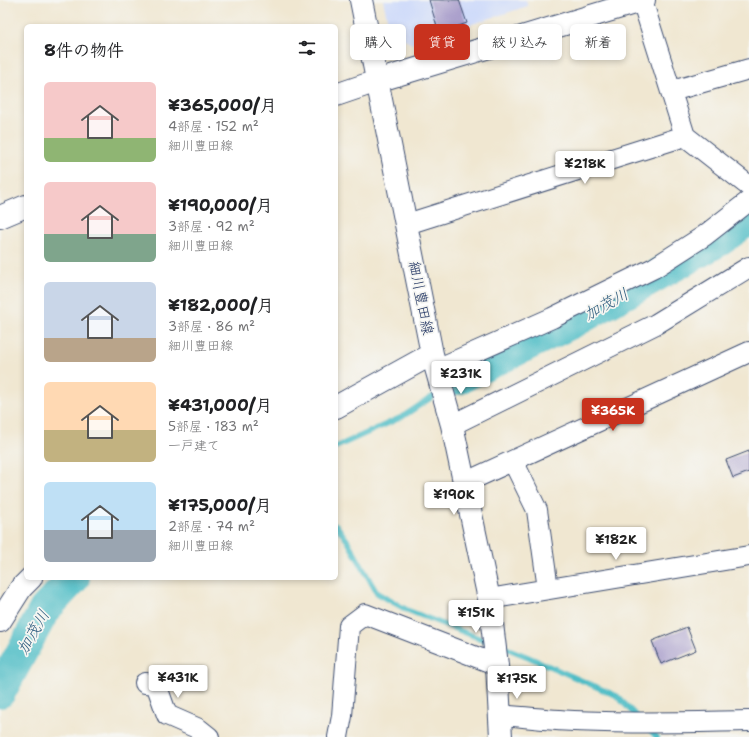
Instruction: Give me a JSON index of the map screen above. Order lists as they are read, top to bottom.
{
  "streets": {
    "main road": ["細川豊田線"]
  },
  "water": ["加茂川"],
  "page": {
    "chip": [
      "購入",
      "賃貸",
      "絞り込み",
      "新着"
    ],
    "heading": "8件の物件",
    "list": [
      {
        "name": "¥365,000/月",
        "note": "4部屋 · 152 m² · 細川豊田線"
      },
      {
        "name": "¥190,000/月",
        "note": "3部屋 · 92 m² · 細川豊田線"
      },
      {
        "name": "¥182,000/月",
        "note": "3部屋 · 86 m² · 細川豊田線"
      },
      {
        "name": "¥431,000/月",
        "note": "5部屋 · 183 m² · 一戸建て"
      },
      {
        "name": "¥175,000/月",
        "note": "2部屋 · 74 m² · 細川豊田線"
      }
    ],
    "price": [
      "¥218K",
      "¥231K",
      "¥365K",
      "¥190K",
      "¥182K",
      "¥151K",
      "¥431K",
      "¥175K"
    ]
  }
}
